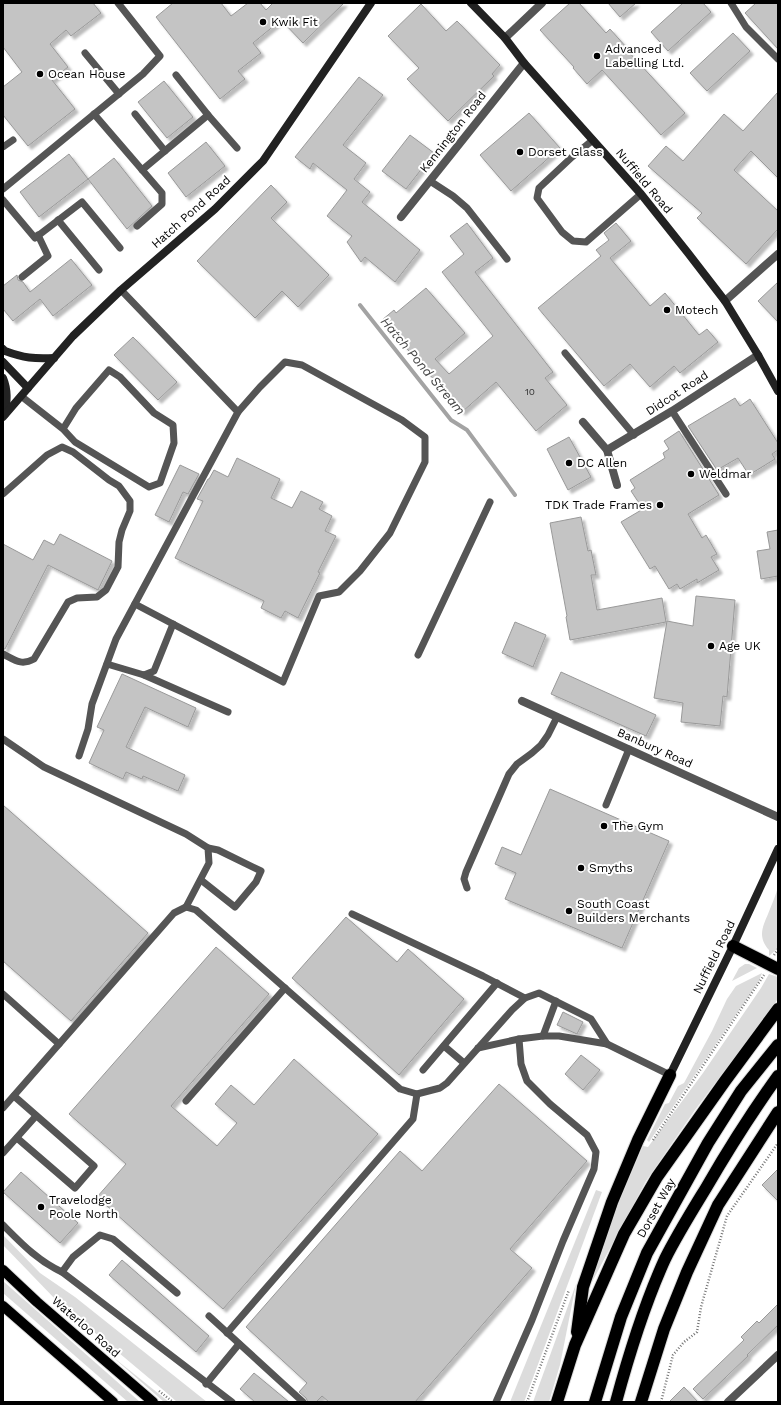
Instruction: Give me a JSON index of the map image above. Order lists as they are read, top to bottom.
{
  "streets": {
    "highway": ["Dorset Way"],
    "main road": ["Waterloo Road"],
    "street": [
      "Kennington Road",
      "Nuffield Road",
      "Hatch Pond Road",
      "Didcot Road",
      "Banbury Road"
    ]
  },
  "crossings": [
    ["Kennington Road", "Nuffield Road"],
    ["Nuffield Road", "Didcot Road"]
  ],
  "water": ["Hatch Pond Stream"],
  "places": [
    "Kwik Fit",
    "Advanced Labelling Ltd.",
    "Ocean House",
    "Dorset Glass",
    "Motech",
    "DC Allen",
    "Weldmar",
    "TDK Trade Frames",
    "Age UK",
    "The Gym",
    "Smyths",
    "South Coast Builders Merchants",
    "Travelodge Poole North"
  ],
  "house_numbers": ["10"]
}
